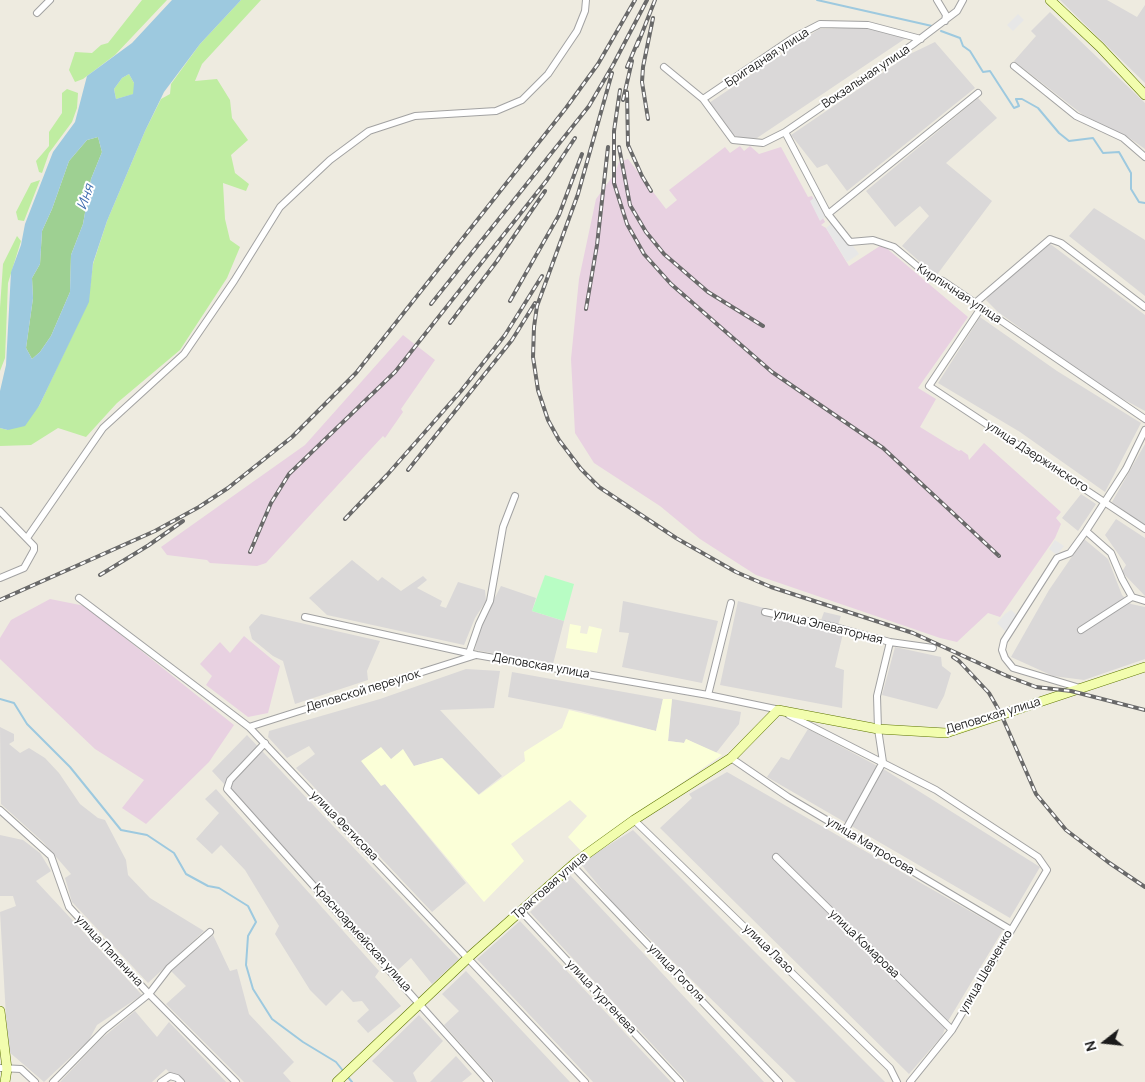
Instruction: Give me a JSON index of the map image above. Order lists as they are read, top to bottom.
{
  "streets": {
    "street": [
      "Бригадная улица",
      "Вокзальная улица",
      "Кирпичная улица",
      "улица Дзержинского",
      "улица Элеваторная",
      "Деповская улица",
      "Деповской переулок",
      "улица Фетисова",
      "улица Матросова",
      "Трактовая улица",
      "Красноармейская улица",
      "улица Комарова",
      "улица Лазо",
      "улица Папанина",
      "улица Шевченко",
      "улица Гоголя",
      "улица Тургенева"
    ]
  },
  "crossings": [
    ["Бригадная улица", "Вокзальная улица"],
    ["Вокзальная улица", "Кирпичная улица"],
    ["Кирпичная улица", "улица Дзержинского"],
    ["Деповская улица", "Деповской переулок"],
    ["Деповская улица", "Трактовая улица"],
    ["Деповская улица", "улица Шевченко"],
    ["Деповской переулок", "улица Фетисова"],
    ["улица Фетисова", "Трактовая улица"],
    ["улица Фетисова", "Красноармейская улица"],
    ["улица Матросова", "Трактовая улица"],
    ["улица Матросова", "улица Шевченко"],
    ["Трактовая улица", "Красноармейская улица"],
    ["Трактовая улица", "улица Лазо"],
    ["Трактовая улица", "улица Гоголя"],
    ["Трактовая улица", "улица Тургенева"],
    ["улица Комарова", "улица Шевченко"]
  ],
  "water": ["Иня"],
  "north": "left"
}
